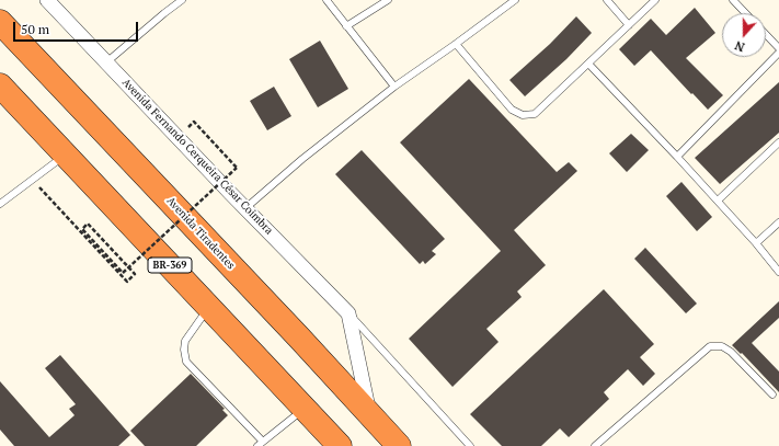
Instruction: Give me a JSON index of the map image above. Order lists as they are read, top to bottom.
{
  "streets": {
    "highway": ["Avenida Tiradentes", "BR-369"],
    "street": ["Avenida Fernando Cerqueira César Coimbra"]
  },
  "scale_bar": "50 m",
  "north": "bottom"
}
